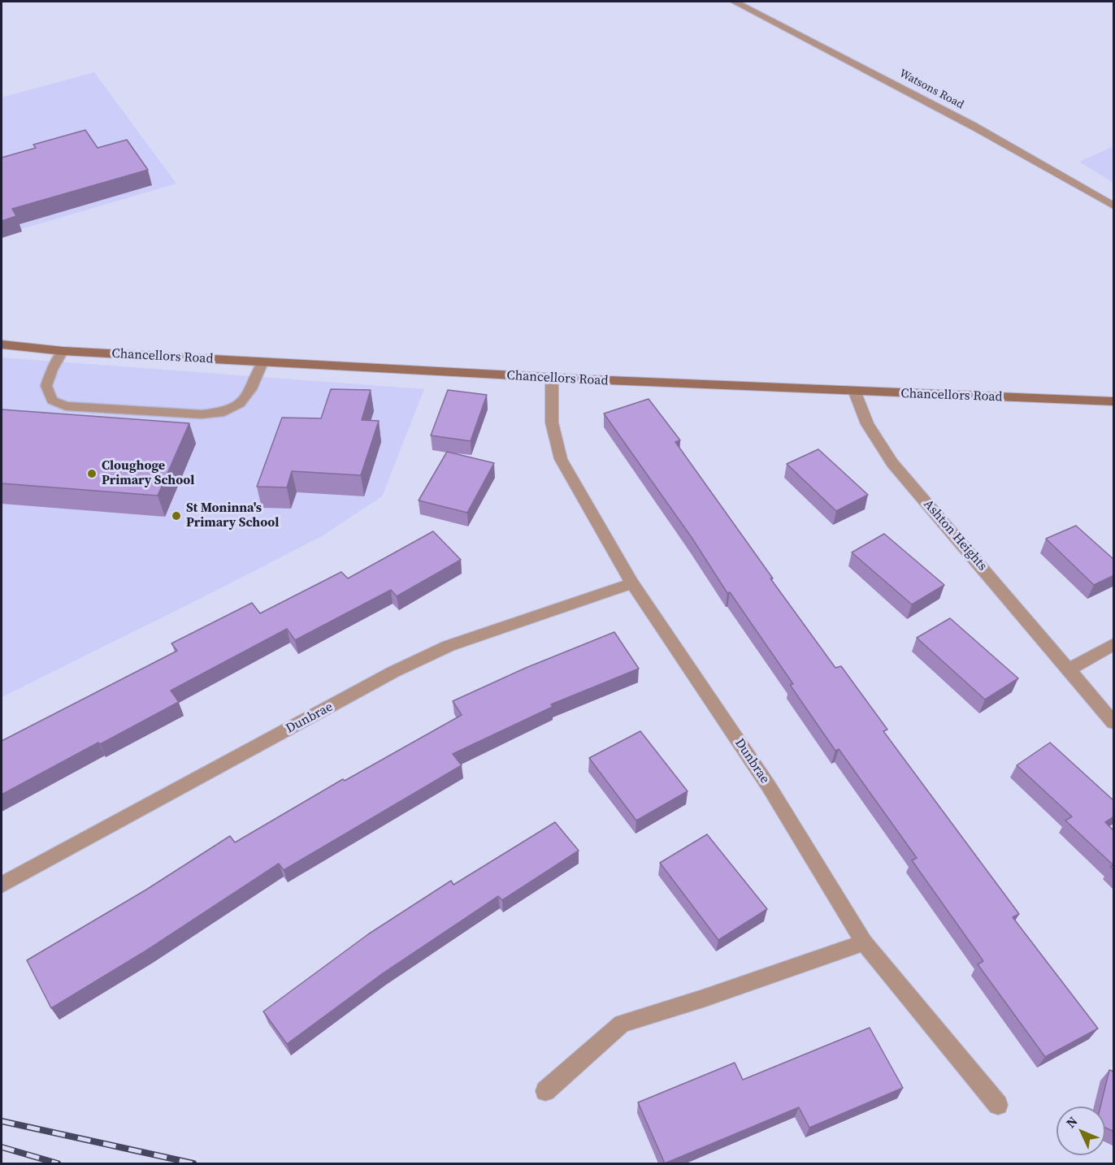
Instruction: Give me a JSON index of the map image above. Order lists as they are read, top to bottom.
{
  "streets": {
    "street": [
      "Watsons Road",
      "Chancellors Road",
      "Ashton Heights",
      "Dunbrae"
    ]
  },
  "crossings": [
    ["Chancellors Road", "Ashton Heights"],
    ["Chancellors Road", "Dunbrae"]
  ],
  "places": ["Cloughoge Primary School", "St Moninna's Primary School"],
  "north": "top left"
}
